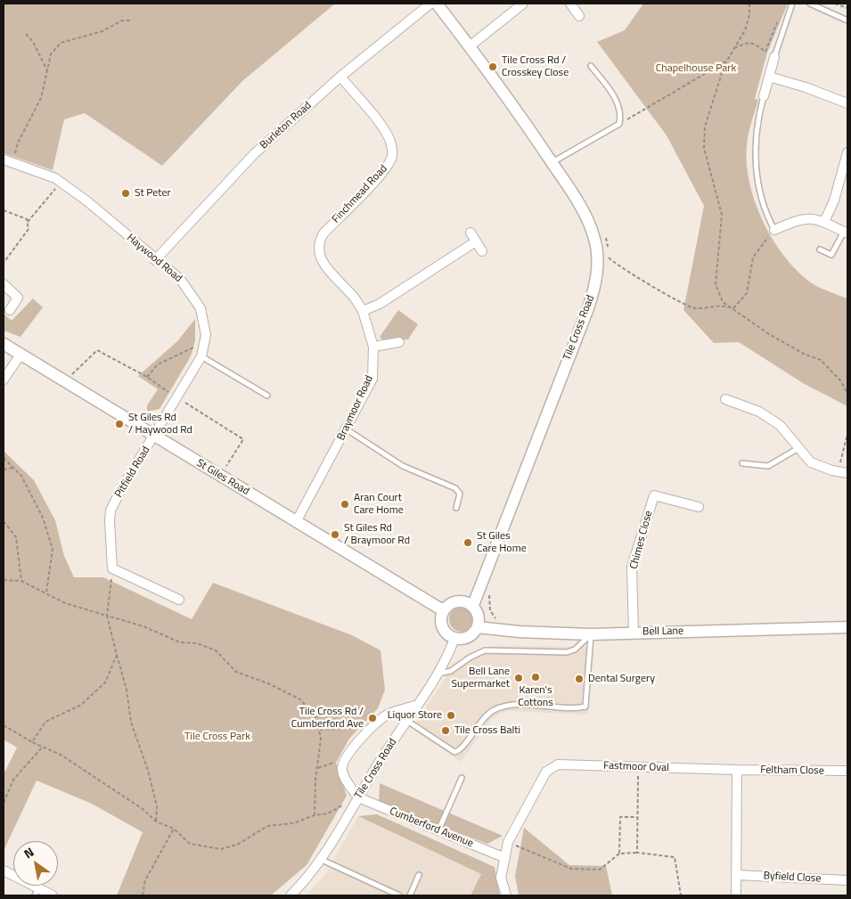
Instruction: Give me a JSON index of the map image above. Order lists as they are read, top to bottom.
{
  "streets": {
    "street": [
      "Burleton Road",
      "Finchmead Road",
      "Haywood Road",
      "Tile Cross Road",
      "Braymoor Road",
      "Pitfield Road",
      "St Giles Road",
      "Chimes Close",
      "Bell Lane",
      "Fastmoor Oval",
      "Feltham Close",
      "Cumberford Avenue",
      "Byfield Close"
    ]
  },
  "crossings": [
    ["Burleton Road", "Finchmead Road"],
    ["Burleton Road", "Haywood Road"],
    ["Finchmead Road", "Braymoor Road"],
    ["Haywood Road", "Pitfield Road"],
    ["Haywood Road", "St Giles Road"],
    ["Tile Cross Road", "St Giles Road"],
    ["Tile Cross Road", "Bell Lane"],
    ["Tile Cross Road", "Cumberford Avenue"],
    ["Braymoor Road", "St Giles Road"],
    ["Pitfield Road", "St Giles Road"],
    ["St Giles Road", "Bell Lane"],
    ["Chimes Close", "Bell Lane"],
    ["Fastmoor Oval", "Feltham Close"],
    ["Fastmoor Oval", "Cumberford Avenue"]
  ],
  "parks": ["Chapelhouse Park", "Tile Cross Park"],
  "places": [
    "Tile Cross Rd / Crosskey Close",
    "St Peter",
    "St Giles Rd / Haywood Rd",
    "Aran Court Care Home",
    "St Giles Rd / Braymoor Rd",
    "St Giles Care Home",
    "Karen's Cottons",
    "Bell Lane Supermarket",
    "Dental Surgery",
    "Liquor Store",
    "Tile Cross Rd / Cumberford Ave",
    "Tile Cross Balti"
  ],
  "north": "top left"
}
